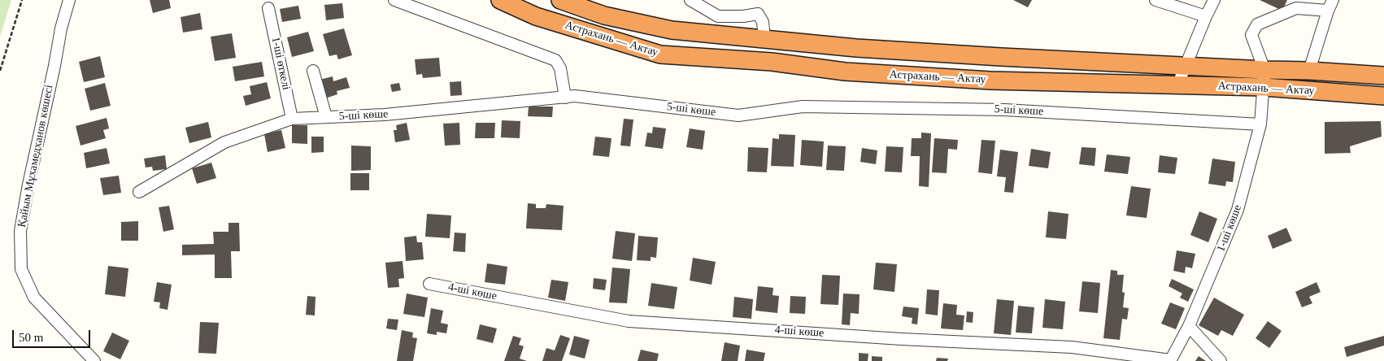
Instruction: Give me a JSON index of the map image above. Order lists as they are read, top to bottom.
{
  "streets": {
    "highway": ["Астрахань — Актау"],
    "street": [
      "1-ші өткелі",
      "5-шi көше",
      "Қайым Мұхамедханов көшесi",
      "1-ші көше",
      "4-шi көше"
    ]
  },
  "crossings": [
    ["Астрахань — Актау", "1-ші көше"],
    ["1-ші өткелі", "5-шi көше"],
    ["5-шi көше", "1-ші көше"],
    ["1-ші көше", "4-шi көше"]
  ],
  "scale_bar": "50 m"
}
